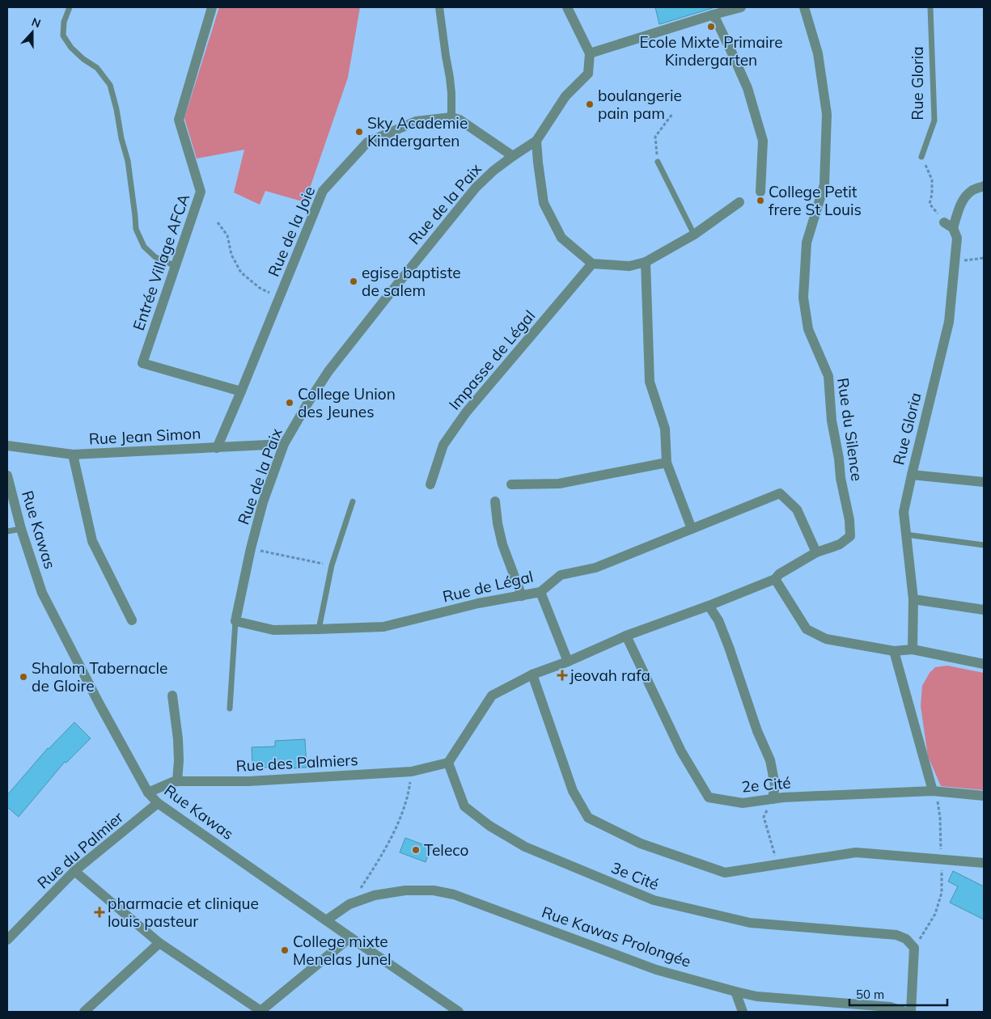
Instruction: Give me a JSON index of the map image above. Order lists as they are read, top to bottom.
{
  "streets": {
    "street": [
      "Rue Gloria",
      "Rue de la Paix",
      "Rue de la Joie",
      "Entrée Village AFCA",
      "Impasse de Légal",
      "Rue du Silence",
      "Rue Jean Simon",
      "Rue Kawas",
      "Rue de Légal",
      "Rue des Palmiers",
      "2e Cité",
      "Rue du Palmier",
      "3e Cité",
      "Rue Kawas Prolongée"
    ]
  },
  "crossings": [
    ["Rue de la Paix", "Rue Jean Simon"],
    ["Rue de la Paix", "Rue de Légal"],
    ["Rue de la Joie", "Entrée Village AFCA"],
    ["Rue de la Joie", "Rue Jean Simon"],
    ["Rue du Silence", "Rue de Légal"],
    ["Rue Kawas", "Rue des Palmiers"],
    ["Rue Kawas", "Rue du Palmier"],
    ["Rue Kawas", "Rue Kawas Prolongée"],
    ["Rue des Palmiers", "3e Cité"]
  ],
  "places": {
    "other": [
      "Ecole Mixte Primaire Kindergarten",
      "boulangerie pain pam",
      "Sky Academie Kindergarten",
      "College Petit frere St Louis",
      "egise baptiste de salem",
      "College Union des Jeunes",
      "Shalom Tabernacle de Gloire",
      "Teleco",
      "College mixte Menelas Junel"
    ],
    "health": ["jeovah rafa", "pharmacie et clinique louis pasteur"]
  },
  "scale_bar": "50 m",
  "north": "top"
}
